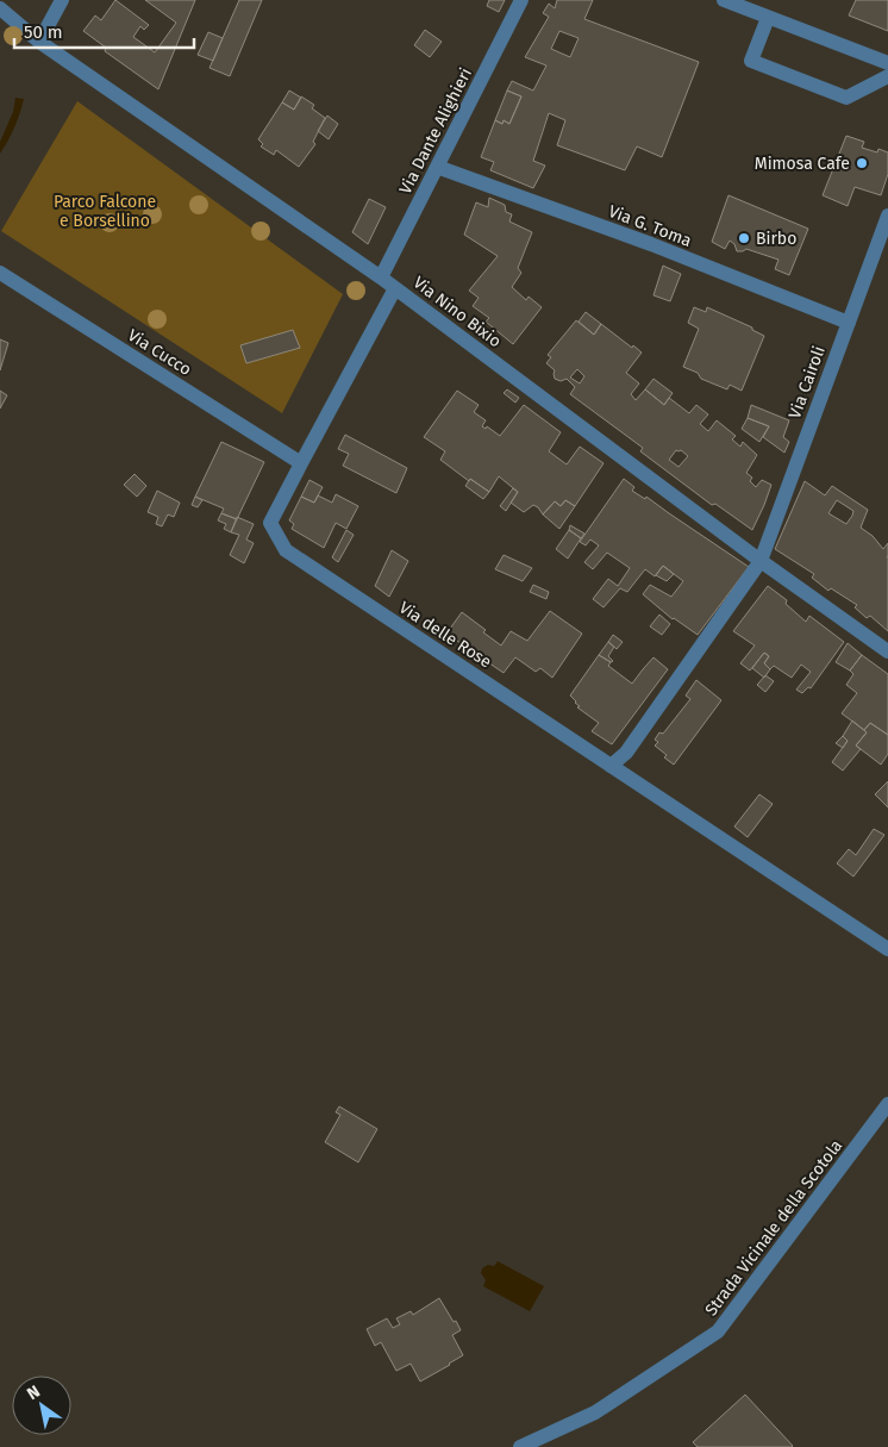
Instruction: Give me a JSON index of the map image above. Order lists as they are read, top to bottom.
{
  "streets": {
    "street": [
      "Via Dante Alighieri",
      "Via G. Toma",
      "Via Nino Bixio",
      "Via Cucco",
      "Via Cairoli",
      "Via delle Rose",
      "Strada Vicinale della Scotola"
    ]
  },
  "crossings": [
    ["Via Dante Alighieri", "Via G. Toma"],
    ["Via Dante Alighieri", "Via Nino Bixio"],
    ["Via G. Toma", "Via Cairoli"],
    ["Via Nino Bixio", "Via Cairoli"],
    ["Via Cucco", "Via delle Rose"],
    ["Via Cairoli", "Via delle Rose"]
  ],
  "parks": ["Parco Falcone e Borsellino"],
  "places": ["Mimosa Cafe", "Birbo"],
  "scale_bar": "50 m",
  "north": "top left"
}
